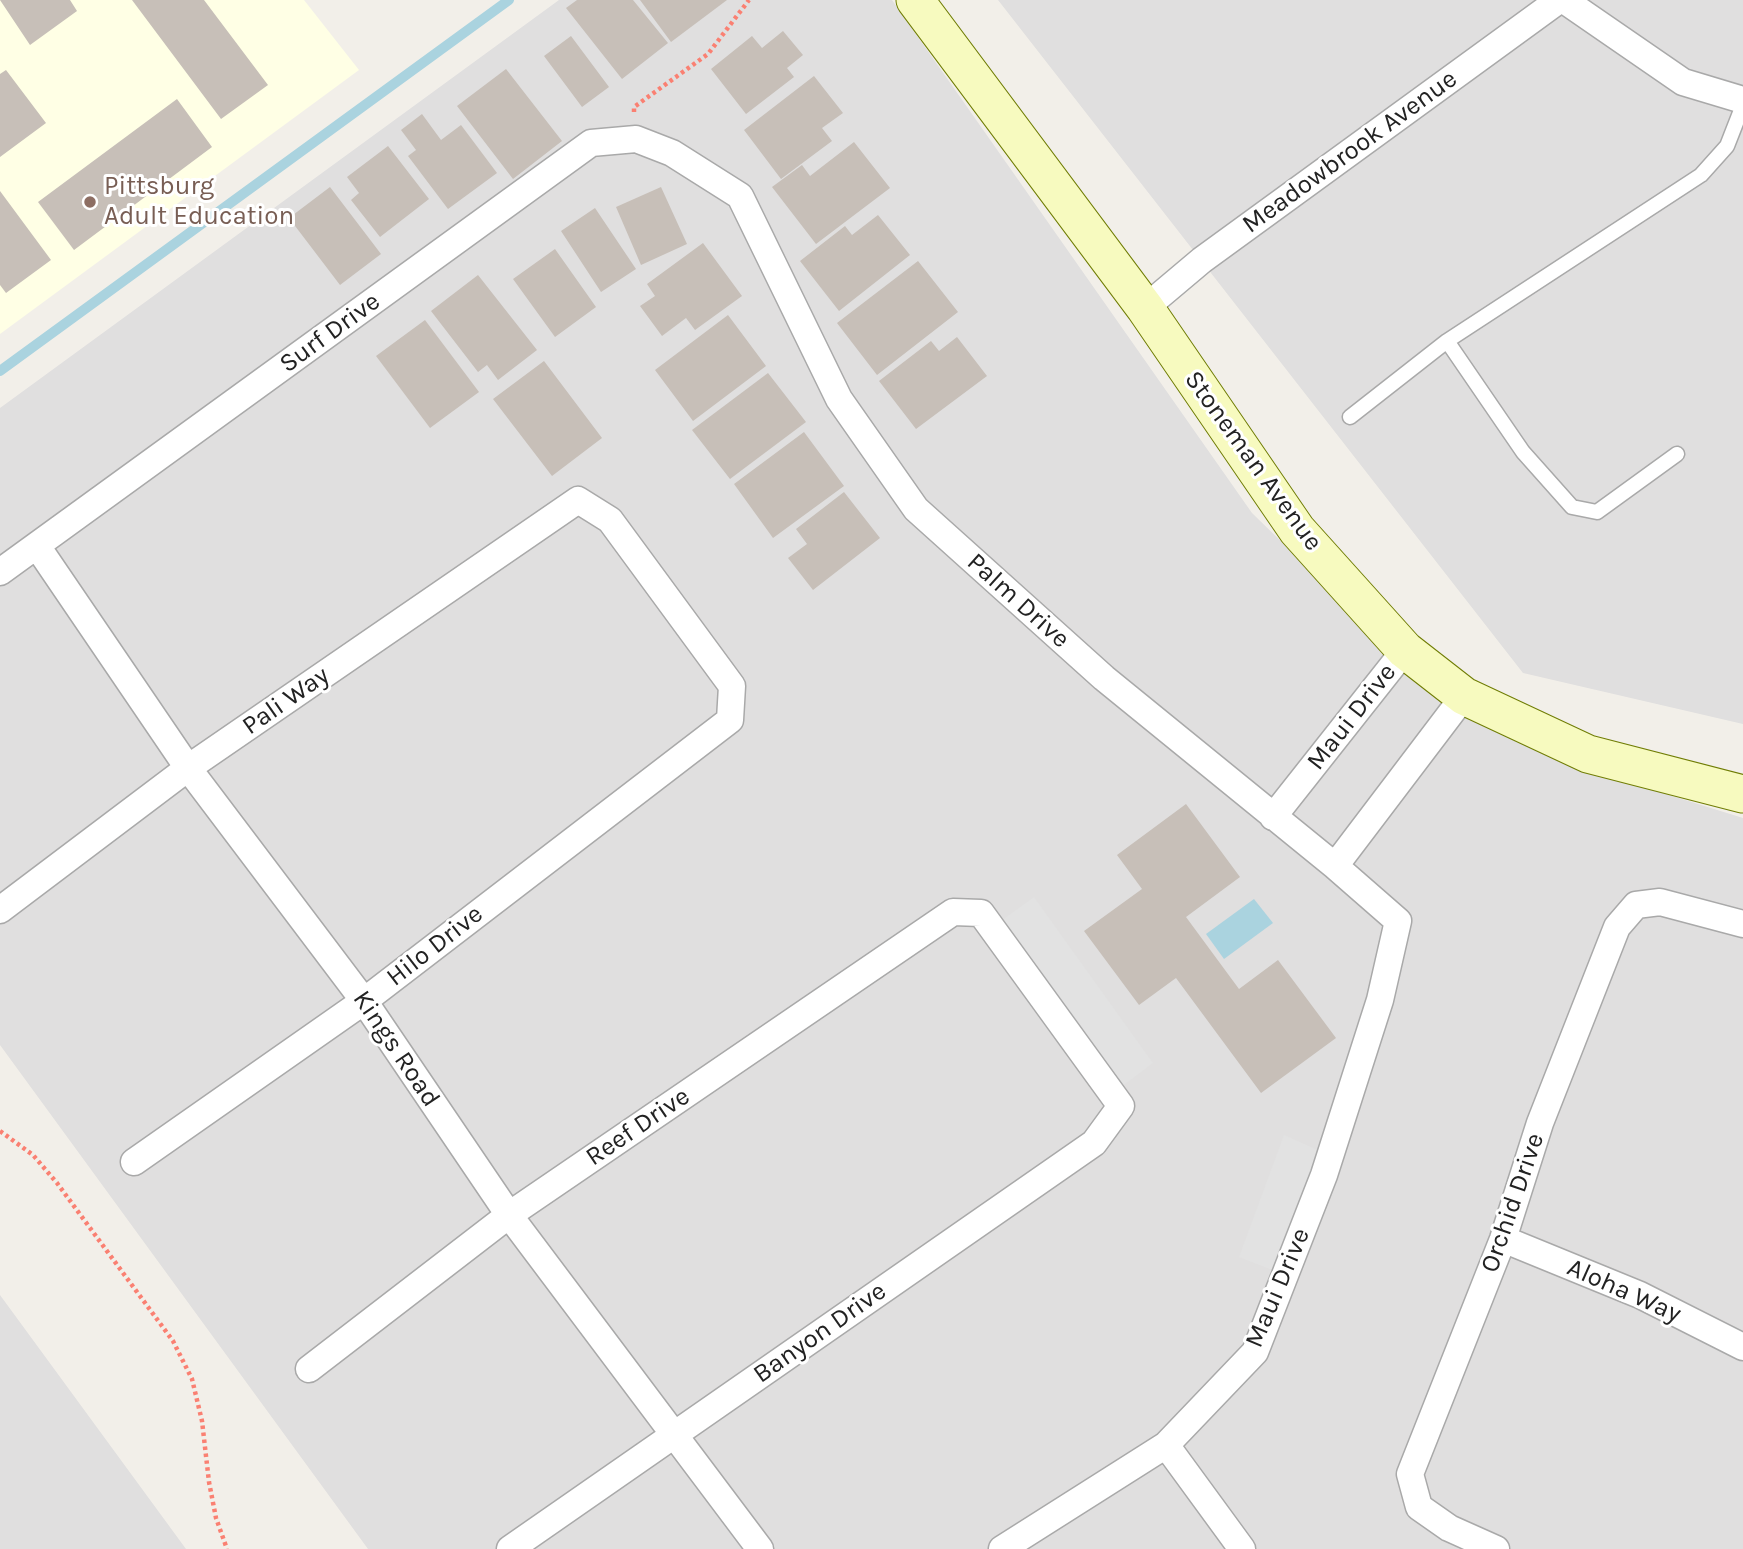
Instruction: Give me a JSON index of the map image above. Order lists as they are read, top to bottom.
{
  "streets": {
    "street": [
      "Meadowbrook Avenue",
      "Surf Drive",
      "Stoneman Avenue",
      "Palm Drive",
      "Pali Way",
      "Maui Drive",
      "Hilo Drive",
      "Kings Road",
      "Reef Drive",
      "Orchid Drive",
      "Aloha Way",
      "Banyon Drive"
    ]
  },
  "crossings": [
    ["Meadowbrook Avenue", "Stoneman Avenue"],
    ["Surf Drive", "Palm Drive"],
    ["Surf Drive", "Kings Road"],
    ["Stoneman Avenue", "Maui Drive"],
    ["Palm Drive", "Maui Drive"],
    ["Pali Way", "Hilo Drive"],
    ["Pali Way", "Kings Road"],
    ["Hilo Drive", "Kings Road"],
    ["Kings Road", "Reef Drive"],
    ["Kings Road", "Banyon Drive"],
    ["Reef Drive", "Banyon Drive"],
    ["Orchid Drive", "Aloha Way"]
  ],
  "places": ["Pittsburg Adult Education"]
}
